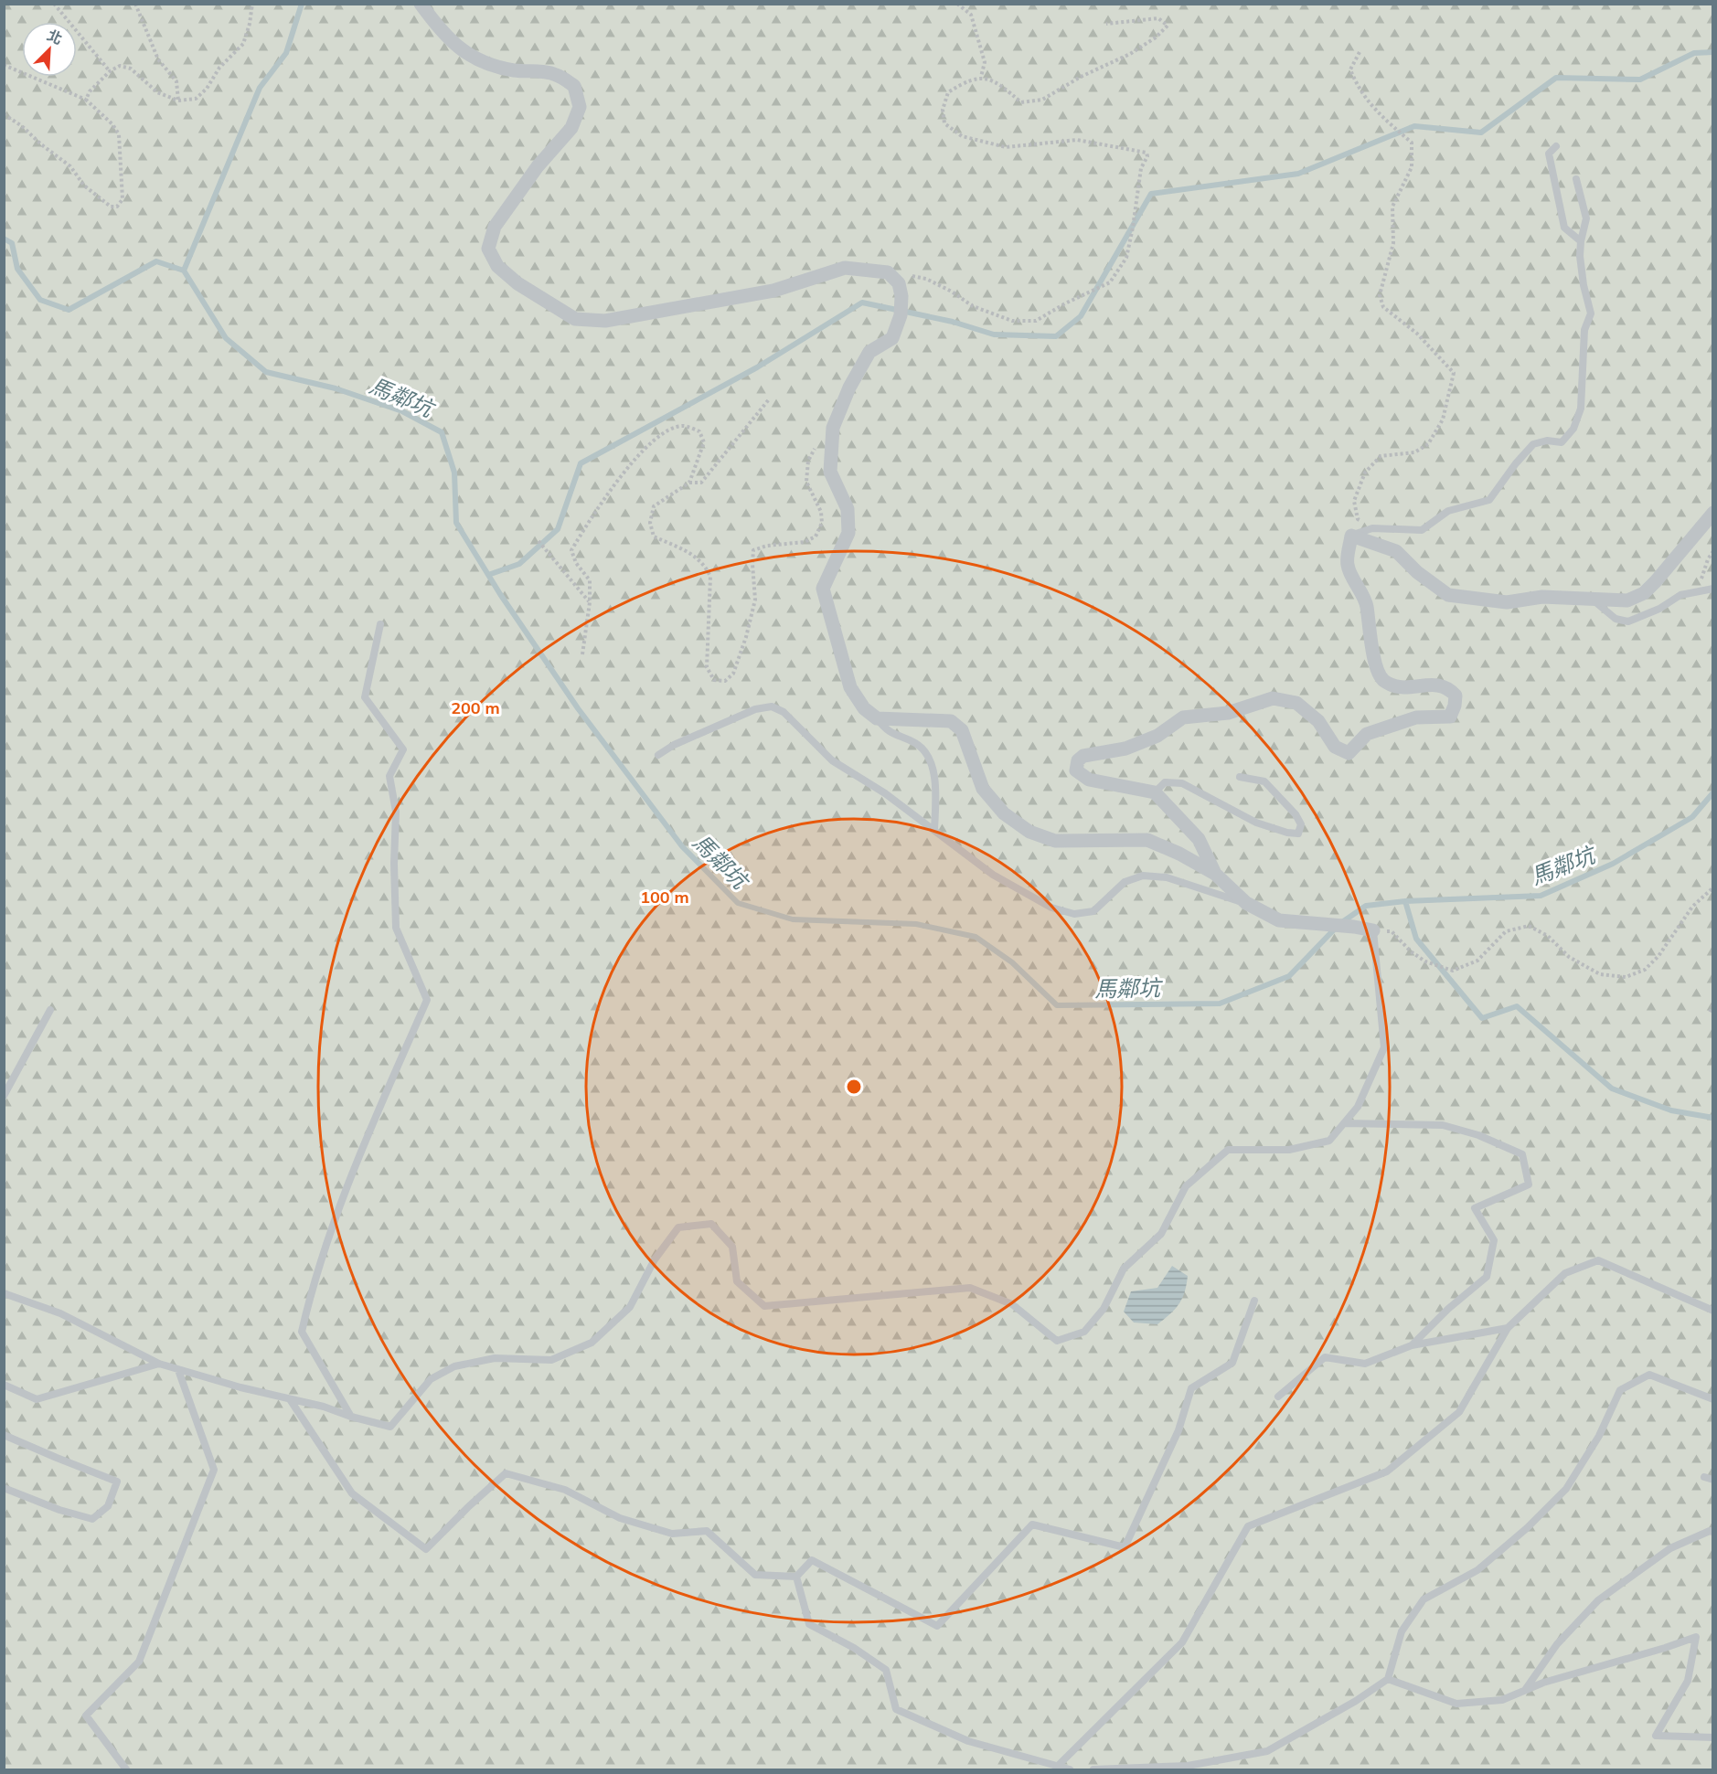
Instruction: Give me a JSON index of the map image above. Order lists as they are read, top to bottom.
{
  "water": ["馬鄰坑"],
  "north": "top right",
  "rings": ["200 m", "100 m"]
}
